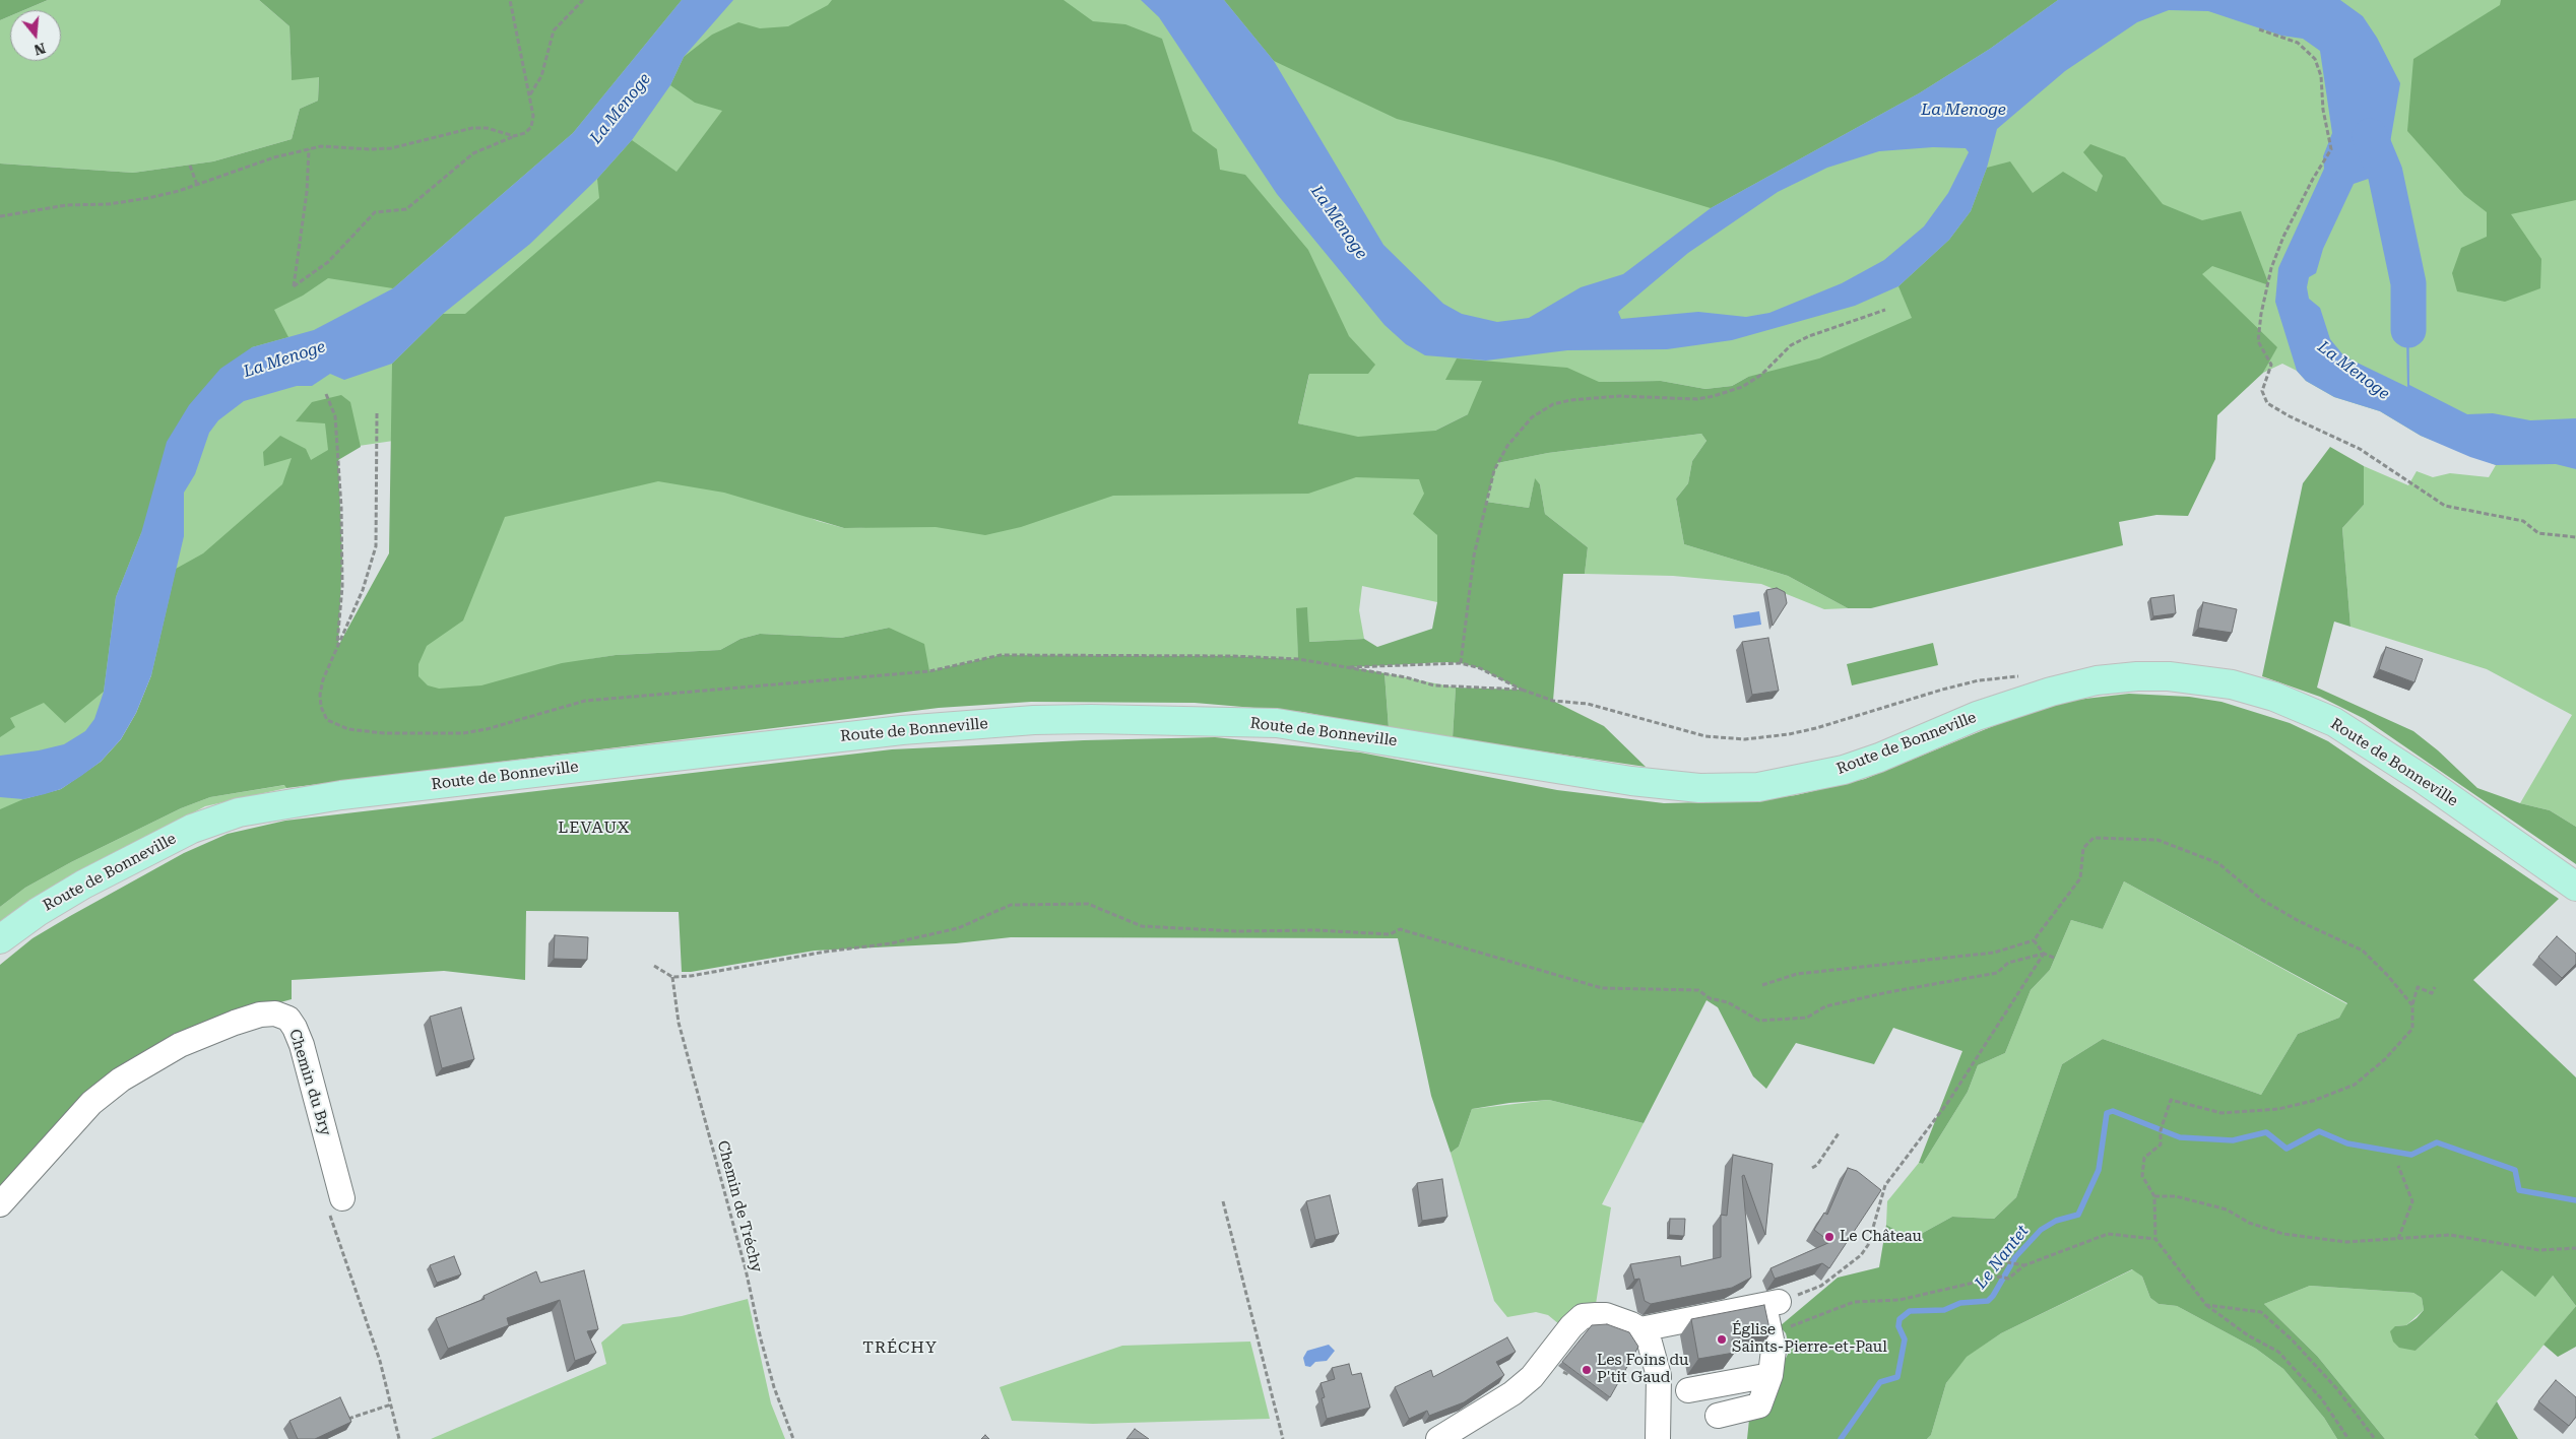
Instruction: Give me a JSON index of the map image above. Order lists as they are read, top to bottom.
{
  "streets": {
    "main road": ["Route de Bonneville"],
    "street": ["Chemin du Bry"],
    "path": ["Chemin de Tréchy"]
  },
  "districts": ["LEVAUX", "TRÉCHY"],
  "water": ["La Menoge", "Le Nantet"],
  "places": ["Le Château", "Église Saints-Pierre-et-Paul", "Les Foins du P'tit Gaud"],
  "north": "bottom"
}
